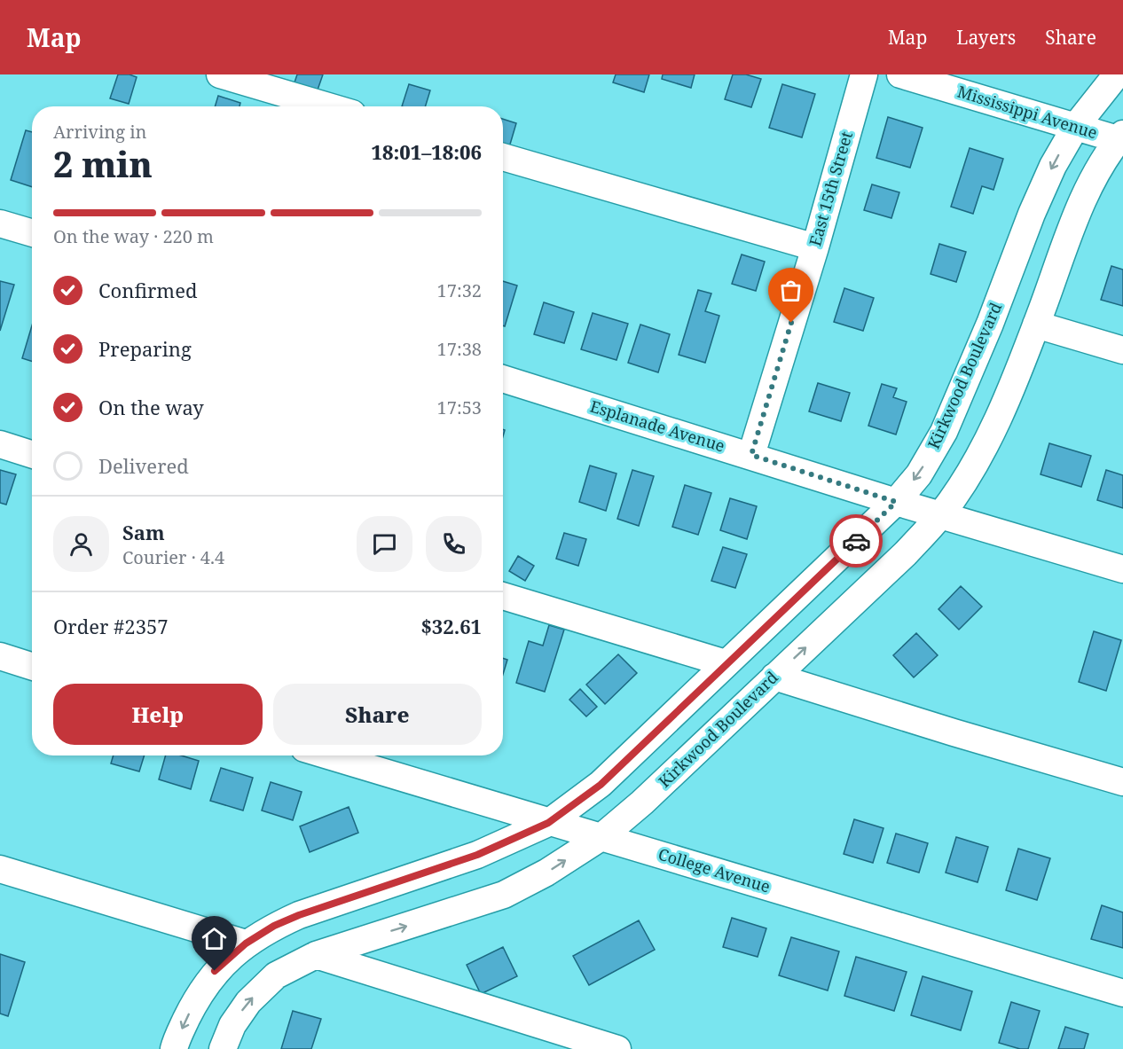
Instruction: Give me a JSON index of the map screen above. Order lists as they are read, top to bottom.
{
  "streets": {
    "street": [
      "Mississippi Avenue",
      "East 15th Street",
      "Kirkwood Boulevard",
      "Esplanade Avenue",
      "College Avenue"
    ]
  },
  "crossings": [
    ["Mississippi Avenue", "Kirkwood Boulevard"],
    ["East 15th Street", "Esplanade Avenue"],
    ["Kirkwood Boulevard", "Esplanade Avenue"],
    ["Kirkwood Boulevard", "College Avenue"]
  ],
  "page": {
    "header": "Map",
    "nav": ["Map", "Layers", "Share"],
    "heading": ["2 min", "Arriving in", "18:01–18:06"],
    "panel": [
      "Sam",
      "Courier · 4.4",
      "Order #2357",
      "$32.61"
    ],
    "bar": "On the way · 220 m",
    "list": [
      ["Confirmed", "17:32"],
      ["Preparing", "17:38"],
      ["On the way", "17:53"],
      "Delivered"
    ],
    "buttons": ["Help", "Share"]
  }
}
